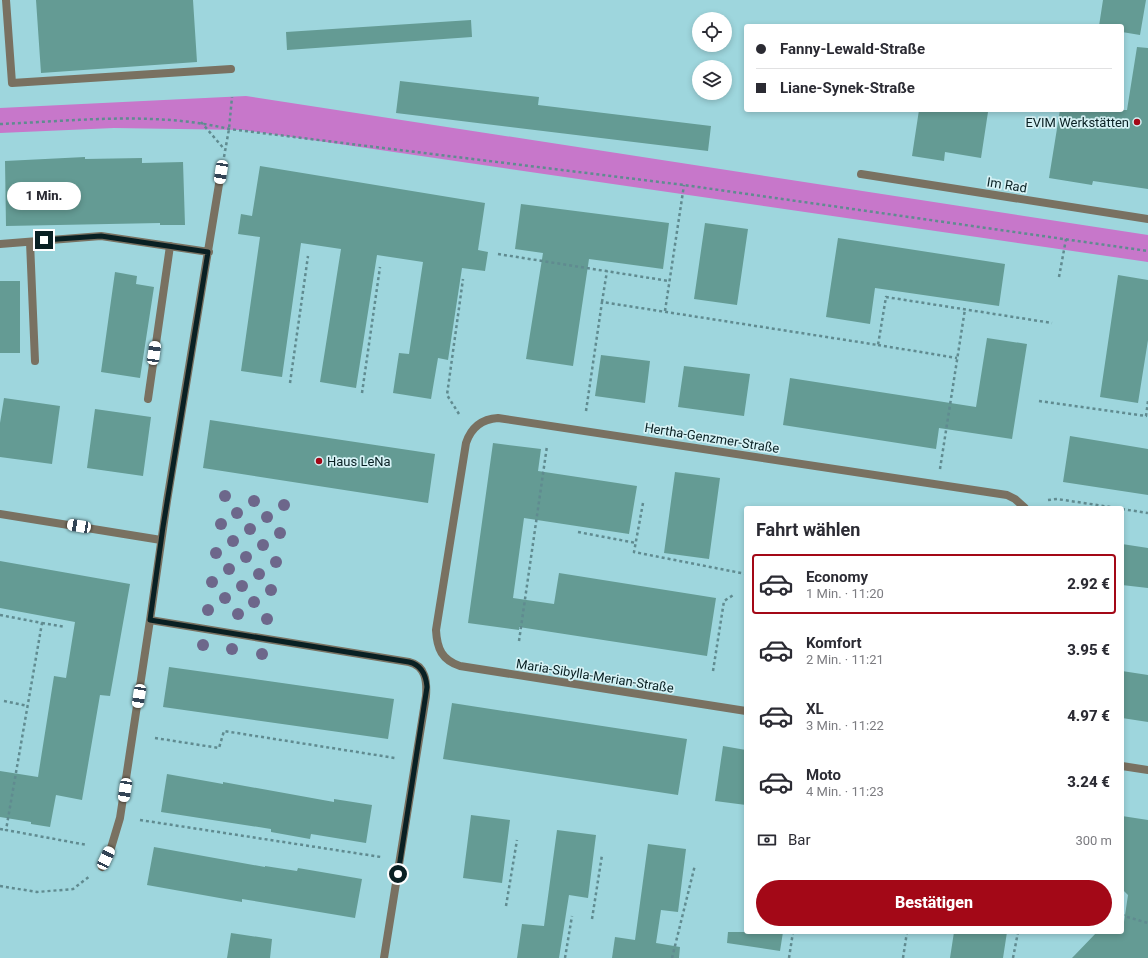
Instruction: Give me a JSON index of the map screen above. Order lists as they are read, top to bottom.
{
  "streets": {
    "street": ["Im Rad", "Hertha-Genzmer-Straße", "Maria-Sibylla-Merian-Straße"]
  },
  "crossings": [
    ["Hertha-Genzmer-Straße", "Maria-Sibylla-Merian-Straße"]
  ],
  "places": ["EVIM Werkstätten", "Haus LeNa"],
  "page": {
    "banner": ["Fanny-Lewald-Straße", "Liane-Synek-Straße"],
    "bubble": "1 Min.",
    "heading": "Fahrt wählen",
    "list": [
      {
        "name": "Economy",
        "note": "1 Min. · 11:20",
        "value": "2.92 €"
      },
      {
        "name": "Komfort",
        "note": "2 Min. · 11:21",
        "value": "3.95 €"
      },
      {
        "name": "XL",
        "note": "3 Min. · 11:22",
        "value": "4.97 €"
      },
      {
        "name": "Moto",
        "note": "4 Min. · 11:23",
        "value": "3.24 €"
      }
    ],
    "pay": ["Bar", "300 m"],
    "buttons": "Bestätigen"
  }
}
